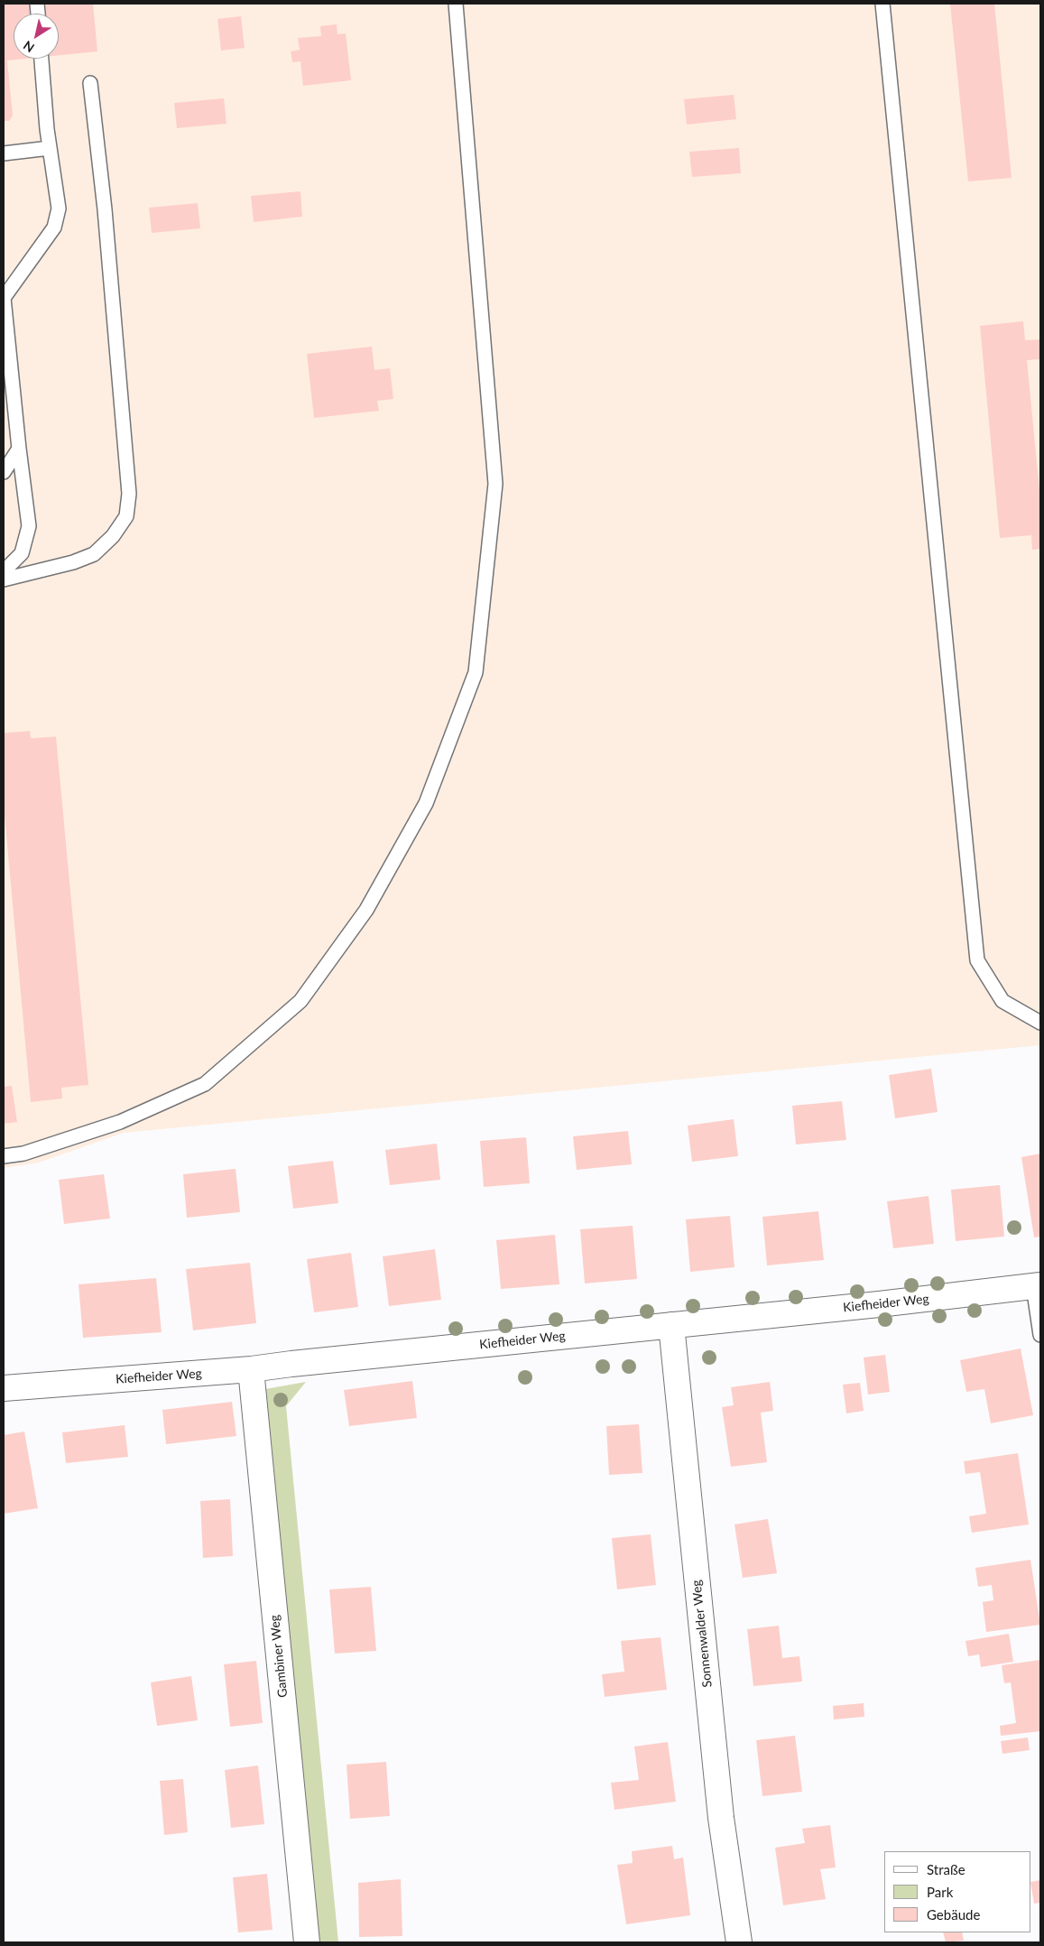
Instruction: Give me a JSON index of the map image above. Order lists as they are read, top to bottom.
{
  "streets": {
    "street": ["Kiefheider Weg", "Sonnenwalder Weg", "Gambiner Weg"]
  },
  "crossings": [
    ["Kiefheider Weg", "Sonnenwalder Weg"],
    ["Kiefheider Weg", "Gambiner Weg"]
  ],
  "legend": ["Straße", "Park", "Gebäude"],
  "north": "bottom left"
}
